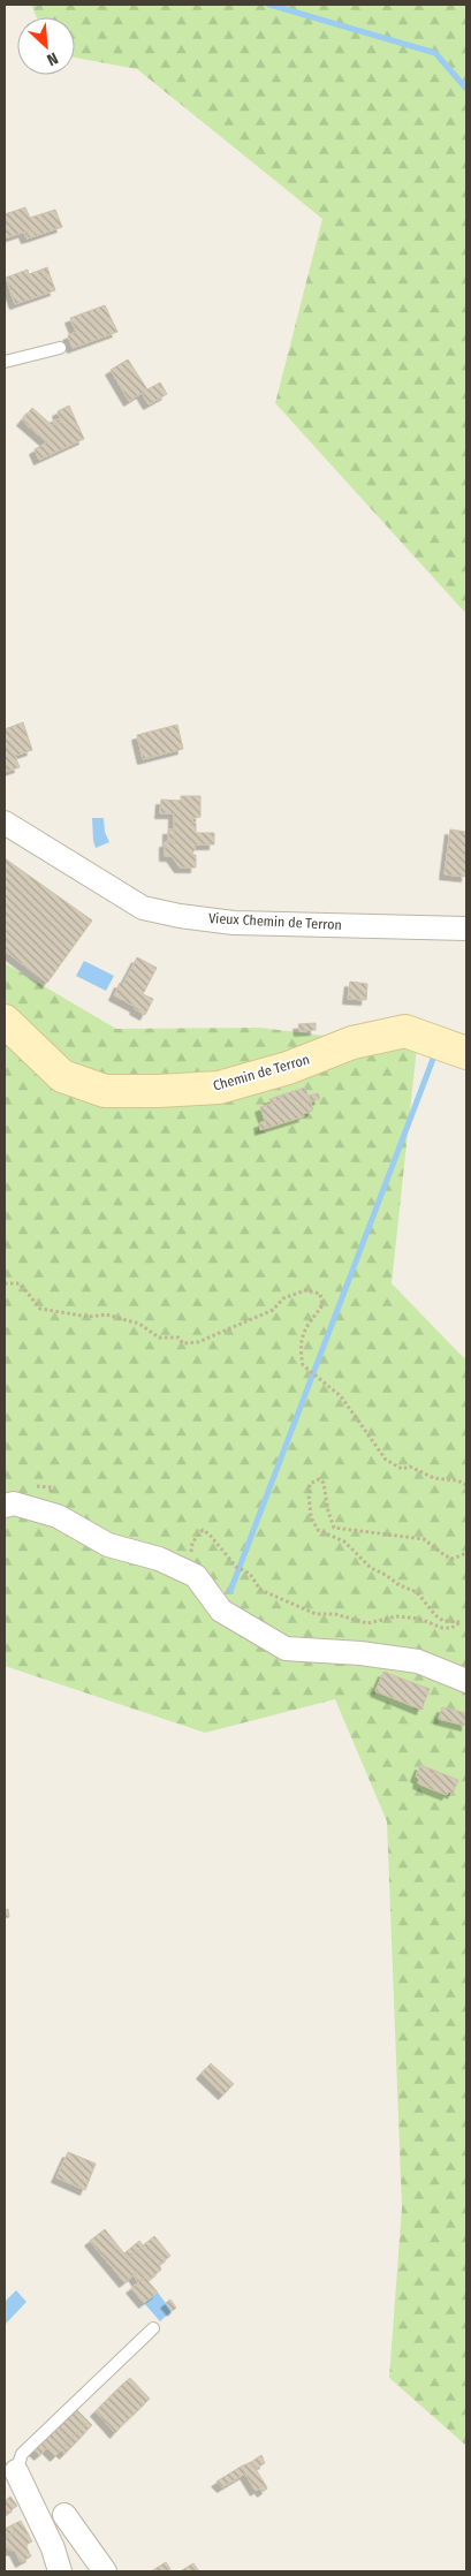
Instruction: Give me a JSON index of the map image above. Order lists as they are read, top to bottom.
{
  "streets": {
    "street": ["Vieux Chemin de Terron", "Chemin de Terron"]
  },
  "north": "bottom right"
}
